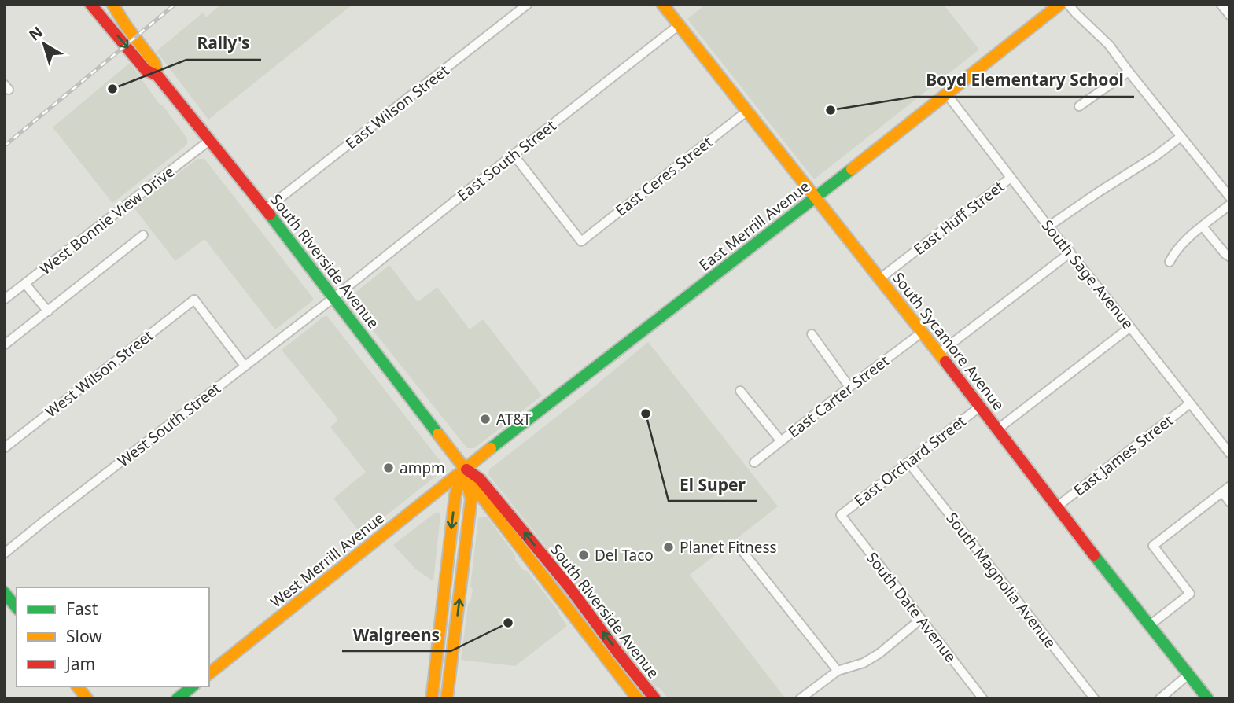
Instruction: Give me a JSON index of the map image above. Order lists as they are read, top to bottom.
{
  "streets": {
    "main road": [
      "East Merrill Avenue",
      "South Riverside Avenue",
      "South Sycamore Avenue",
      "West Merrill Avenue"
    ],
    "street": [
      "East Wilson Street",
      "East South Street",
      "East Ceres Street",
      "East Huff Street",
      "West Bonnie View Drive",
      "South Sage Avenue",
      "West Wilson Street",
      "East Carter Street",
      "West South Street",
      "East James Street",
      "East Orchard Street",
      "South Magnolia Avenue",
      "South Date Avenue"
    ]
  },
  "crossings": [
    ["East Wilson Street", "South Riverside Avenue"],
    ["East South Street", "East Ceres Street"],
    ["East South Street", "South Riverside Avenue"],
    ["East South Street", "South Sycamore Avenue"],
    ["East South Street", "West South Street"],
    ["East Ceres Street", "South Sycamore Avenue"],
    ["East Huff Street", "South Sage Avenue"],
    ["East Huff Street", "South Sycamore Avenue"],
    ["West Bonnie View Drive", "South Riverside Avenue"],
    ["East Merrill Avenue", "South Riverside Avenue"],
    ["East Merrill Avenue", "South Sage Avenue"],
    ["East Merrill Avenue", "South Sycamore Avenue"],
    ["East Merrill Avenue", "West Merrill Avenue"],
    ["South Riverside Avenue", "West South Street"],
    ["South Riverside Avenue", "West Merrill Avenue"],
    ["South Sage Avenue", "East James Street"],
    ["South Sycamore Avenue", "East Carter Street"],
    ["South Sycamore Avenue", "East James Street"],
    ["South Sycamore Avenue", "East Orchard Street"],
    ["West Wilson Street", "West South Street"],
    ["East Orchard Street", "South Magnolia Avenue"],
    ["East Orchard Street", "South Date Avenue"]
  ],
  "places": [
    "Rally's",
    "Boyd Elementary School",
    "El Super",
    "AT&T",
    "ampm",
    "Planet Fitness",
    "Del Taco",
    "Walgreens"
  ],
  "legend": ["Fast", "Slow", "Jam"],
  "north": "top left"
}
